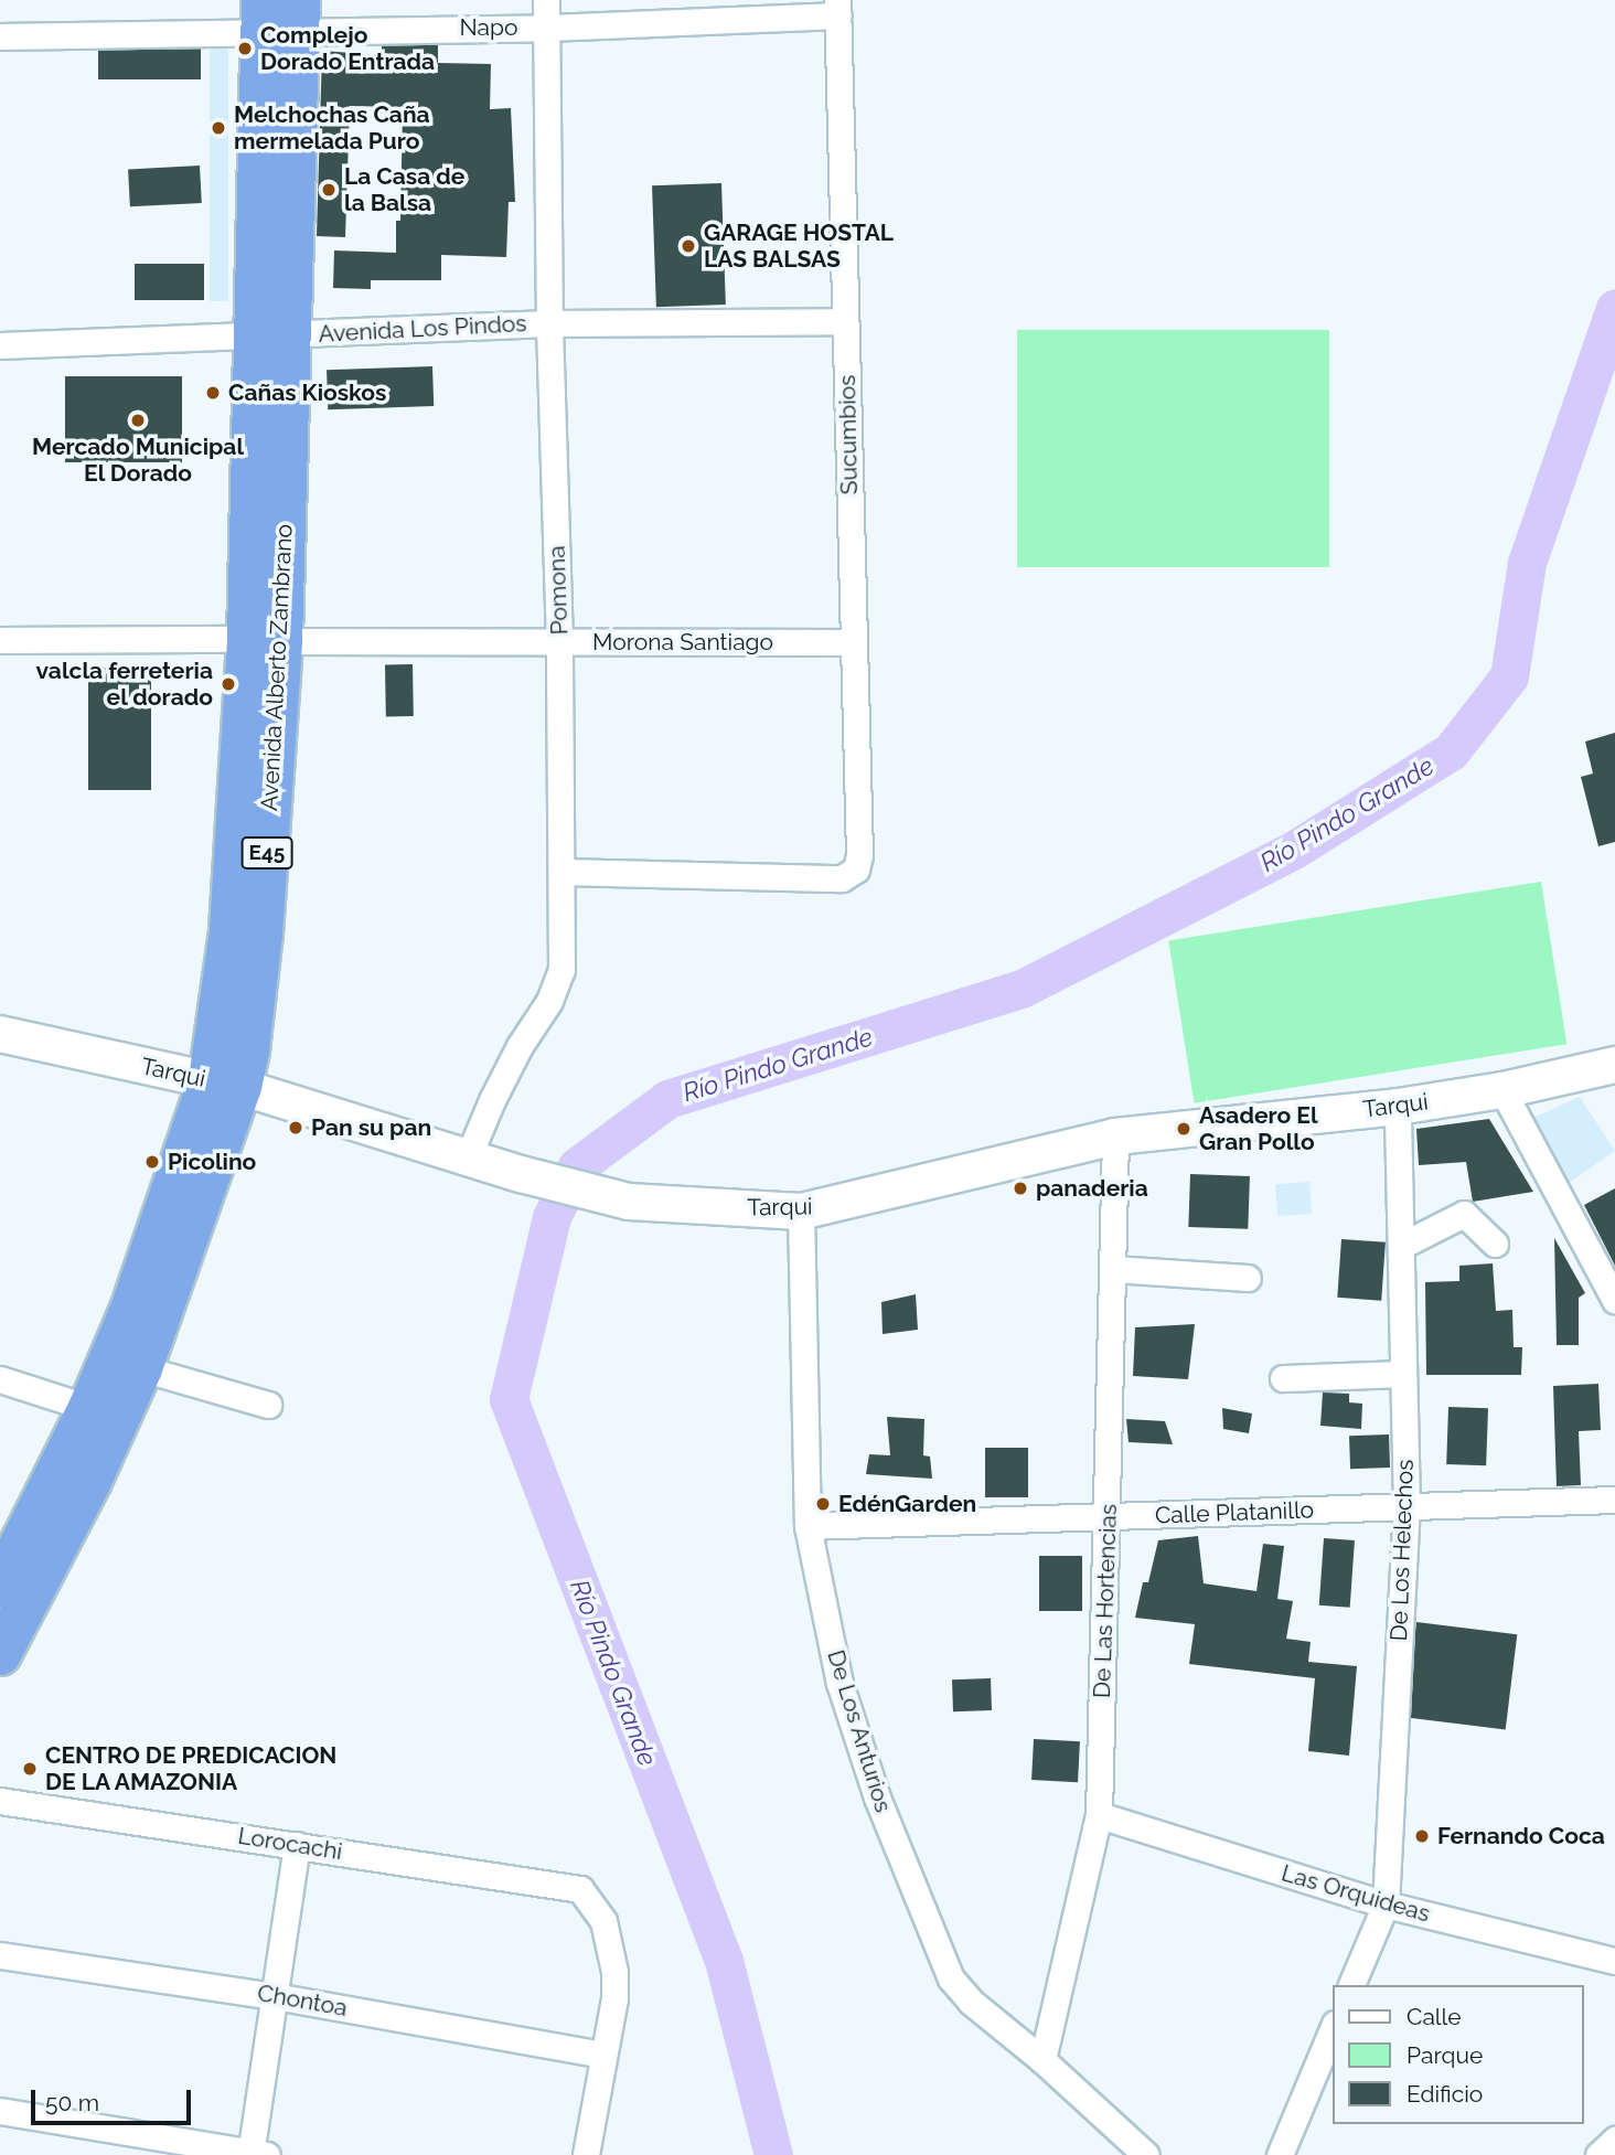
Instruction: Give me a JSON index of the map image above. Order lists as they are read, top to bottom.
{
  "streets": {
    "highway": ["Avenida Alberto Zambrano", "E45"],
    "street": [
      "Napo",
      "Avenida Los Pindos",
      "Sucumbios",
      "Pomona",
      "Morona Santiago",
      "Tarqui",
      "Calle Platanillo",
      "De Los Helechos",
      "De Las Hortencias",
      "De Los Anturios",
      "Lorocachi",
      "Las Orquideas",
      "Chontoa"
    ]
  },
  "crossings": [
    ["Napo", "Sucumbios"],
    ["Napo", "Pomona"],
    ["Napo", "Avenida Alberto Zambrano"],
    ["Avenida Los Pindos", "Sucumbios"],
    ["Avenida Los Pindos", "Pomona"],
    ["Avenida Los Pindos", "Avenida Alberto Zambrano"],
    ["Sucumbios", "Pomona"],
    ["Sucumbios", "Morona Santiago"],
    ["Pomona", "Morona Santiago"],
    ["Pomona", "Tarqui"],
    ["Morona Santiago", "Avenida Alberto Zambrano"],
    ["Avenida Alberto Zambrano", "Tarqui"],
    ["Tarqui", "De Los Helechos"],
    ["Tarqui", "De Las Hortencias"],
    ["Tarqui", "De Los Anturios"],
    ["Calle Platanillo", "De Los Helechos"],
    ["Calle Platanillo", "De Las Hortencias"],
    ["Calle Platanillo", "De Los Anturios"],
    ["De Los Helechos", "Las Orquideas"],
    ["De Las Hortencias", "De Los Anturios"],
    ["De Las Hortencias", "Las Orquideas"],
    ["Lorocachi", "Chontoa"]
  ],
  "water": ["Río Pindo Grande"],
  "places": [
    "Complejo Dorado Entrada",
    "Melchochas Caña mermelada Puro",
    "La Casa de la Balsa",
    "GARAGE HOSTAL LAS BALSAS",
    "Cañas Kioskos",
    "Mercado Municipal El Dorado",
    "valcla ferreteria el dorado",
    "Pan su pan",
    "Asadero El Gran Pollo",
    "Picolino",
    "panaderia",
    "EdénGarden",
    "CENTRO DE PREDICACION DE LA AMAZONIA",
    "Fernando Coca"
  ],
  "legend": ["Calle", "Parque", "Edificio"],
  "scale_bar": "50 m"
}
